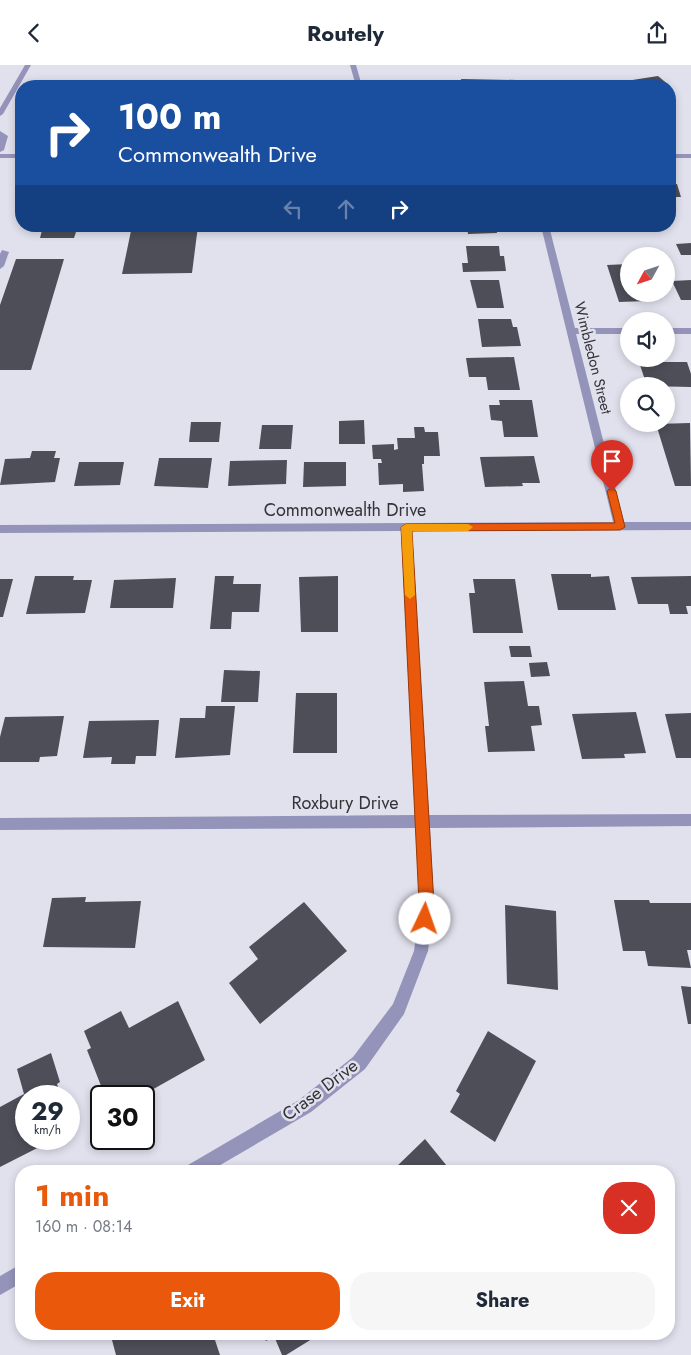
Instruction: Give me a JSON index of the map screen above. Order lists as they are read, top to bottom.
{
  "streets": {
    "street": [
      "Wimbledon Street",
      "Commonwealth Drive",
      "Roxbury Drive",
      "Crase Drive"
    ]
  },
  "crossings": [
    ["Wimbledon Street", "Commonwealth Drive"],
    ["Commonwealth Drive", "Crase Drive"],
    ["Roxbury Drive", "Crase Drive"]
  ],
  "north": "bottom left",
  "page": {
    "header": "Routely",
    "turn": ["100 m", "Commonwealth Drive"],
    "speed": "29 km/h",
    "limit": "30",
    "heading": ["1 min", "160 m · 08:14"],
    "buttons": ["Exit", "Share"]
  }
}
